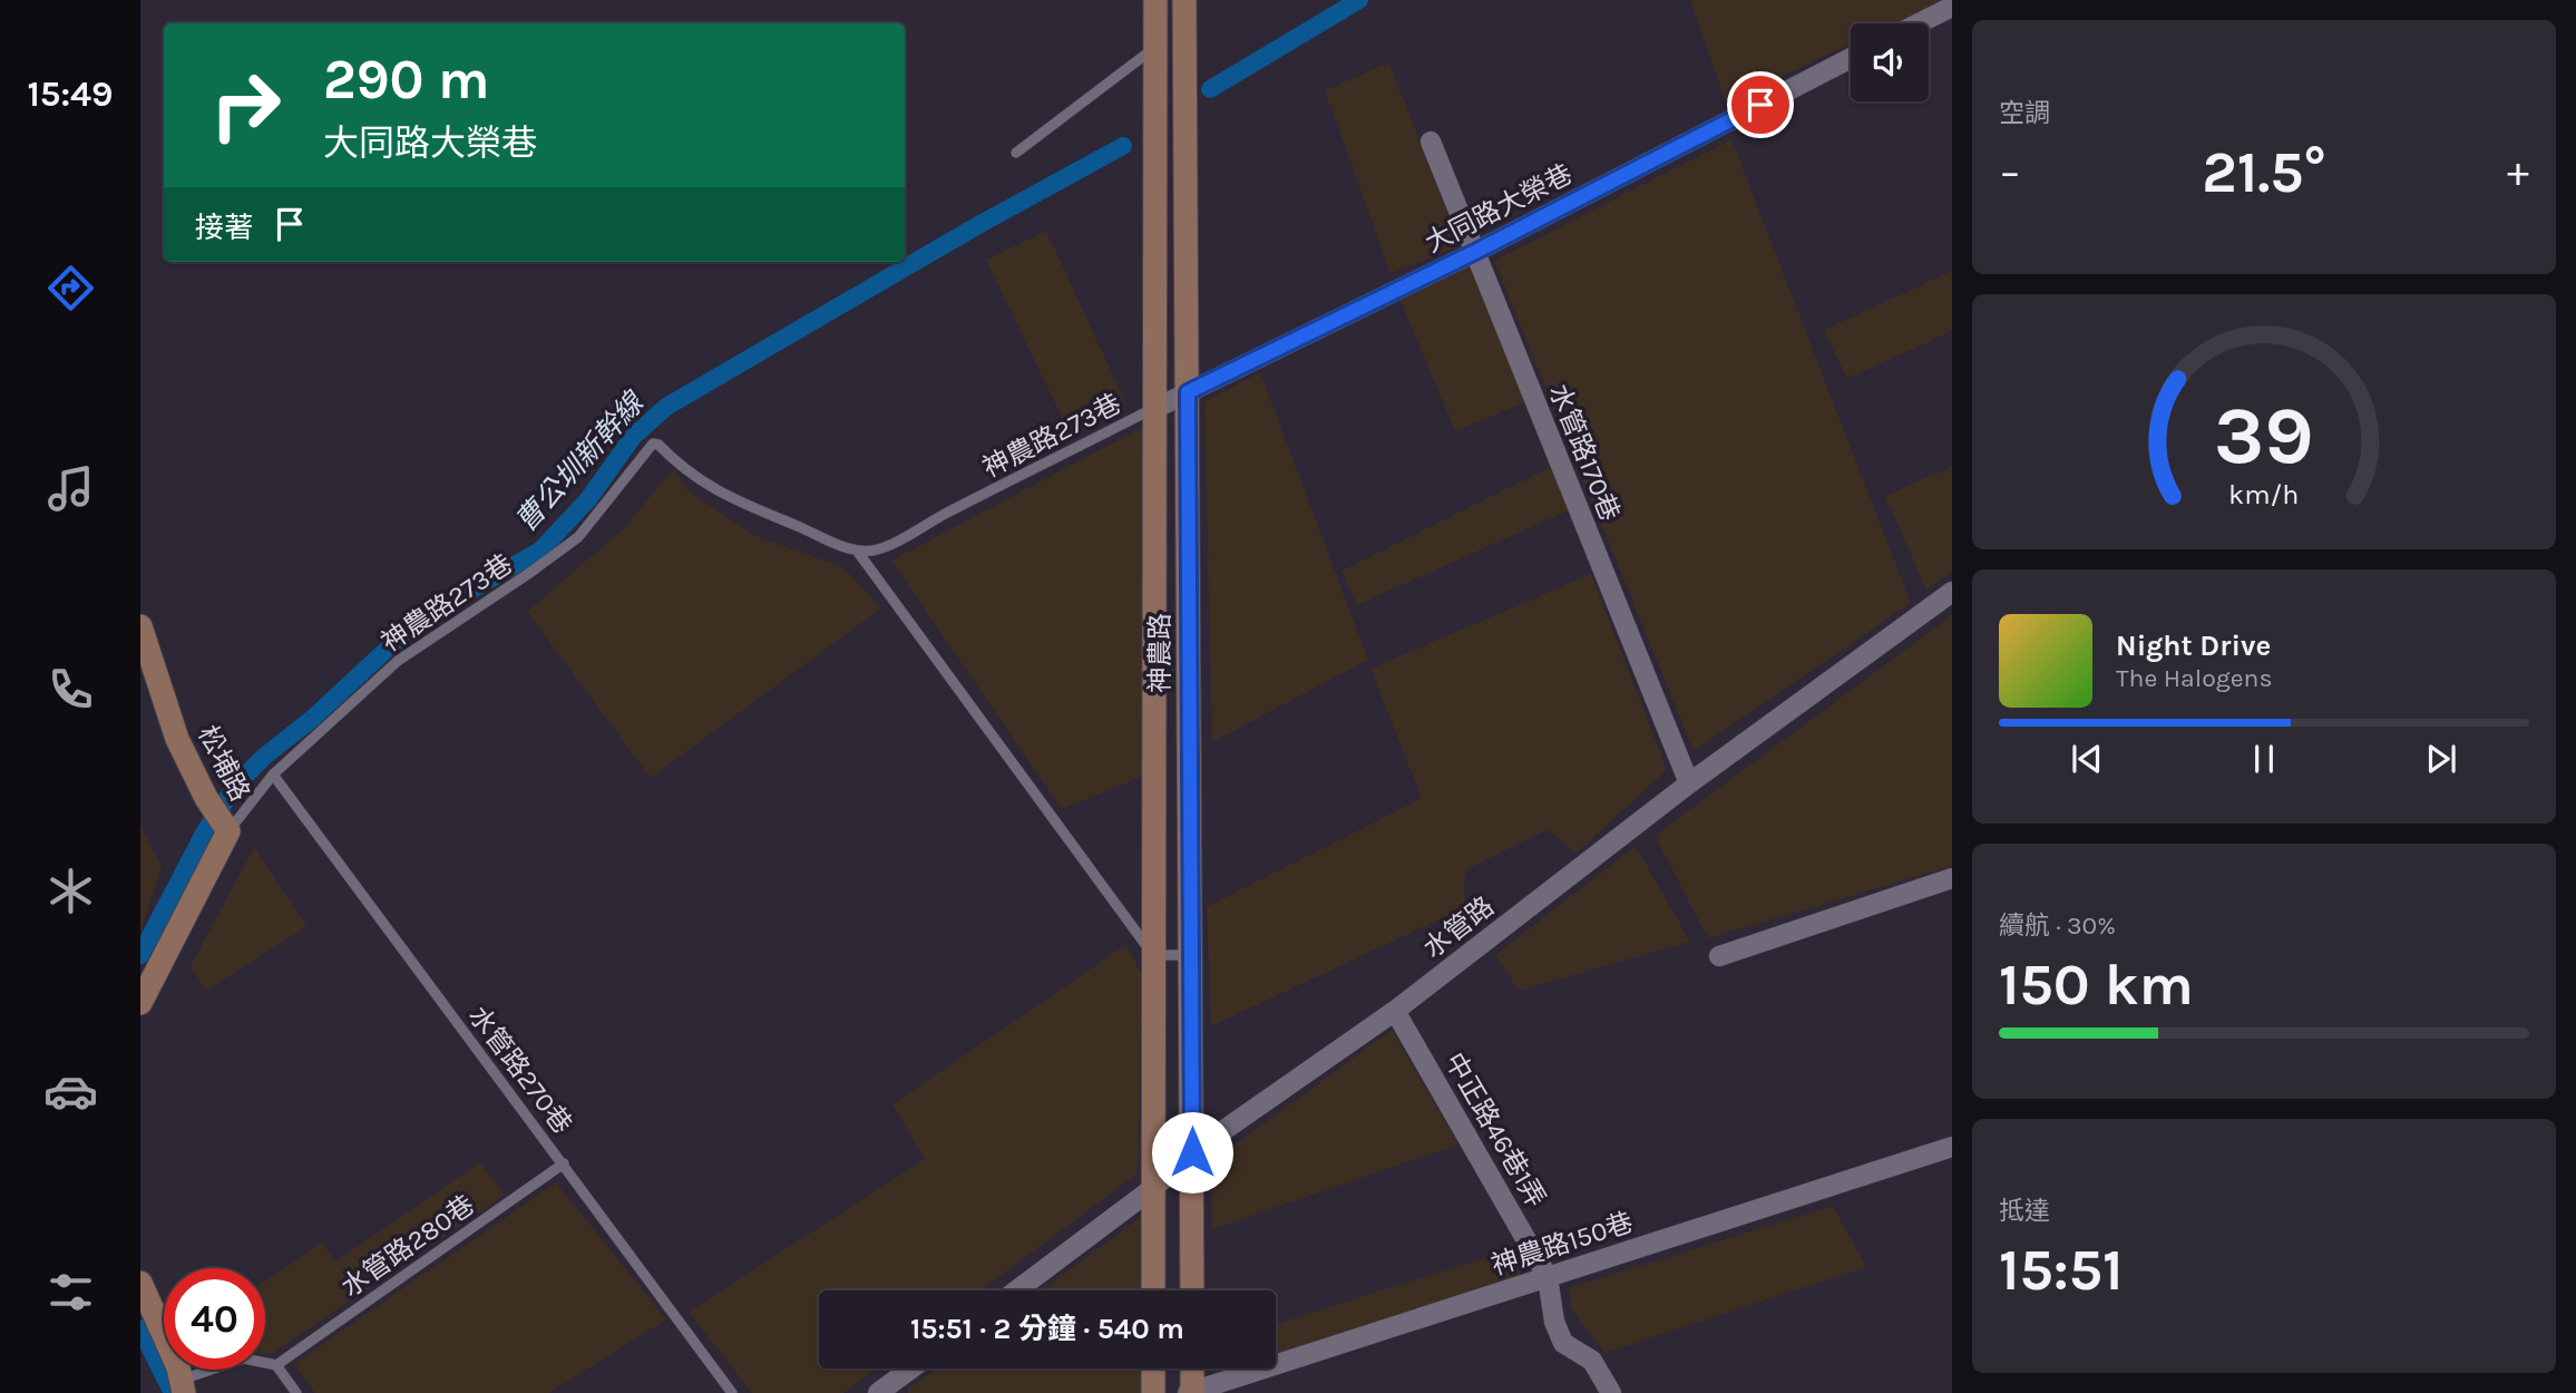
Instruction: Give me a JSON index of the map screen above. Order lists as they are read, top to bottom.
{
  "streets": {
    "street": [
      "大同路大榮巷",
      "水管路170巷",
      "神農路",
      "松埔路",
      "水管路",
      "中正路46巷1弄",
      "神農路150巷"
    ],
    "lane": ["神農路273巷", "水管路270巷", "水管路280巷"]
  },
  "crossings": [
    ["大同路大榮巷", "神農路273巷"],
    ["大同路大榮巷", "水管路170巷"],
    ["大同路大榮巷", "神農路"],
    ["神農路273巷", "神農路"],
    ["神農路273巷", "松埔路"],
    ["神農路273巷", "水管路270巷"],
    ["水管路170巷", "水管路"],
    ["神農路", "水管路"],
    ["水管路", "中正路46巷1弄"],
    ["水管路270巷", "水管路280巷"],
    ["中正路46巷1弄", "神農路150巷"]
  ],
  "water": ["曹公圳新幹線"],
  "page": {
    "tabs": "15:49",
    "tile": [
      "空調",
      ["續航 · 30%", "150 km"],
      ["抵達", "15:51"]
    ],
    "turn": ["290 m", "大同路大榮巷"],
    "heat": ["−", "21.5°", "+"],
    "then": "接著",
    "song": ["Night Drive", "The Halogens"],
    "limit": "40",
    "trip": "15:51 · 2 分鐘 · 540 m",
    "gauge": ["39", "km/h"]
  }
}
